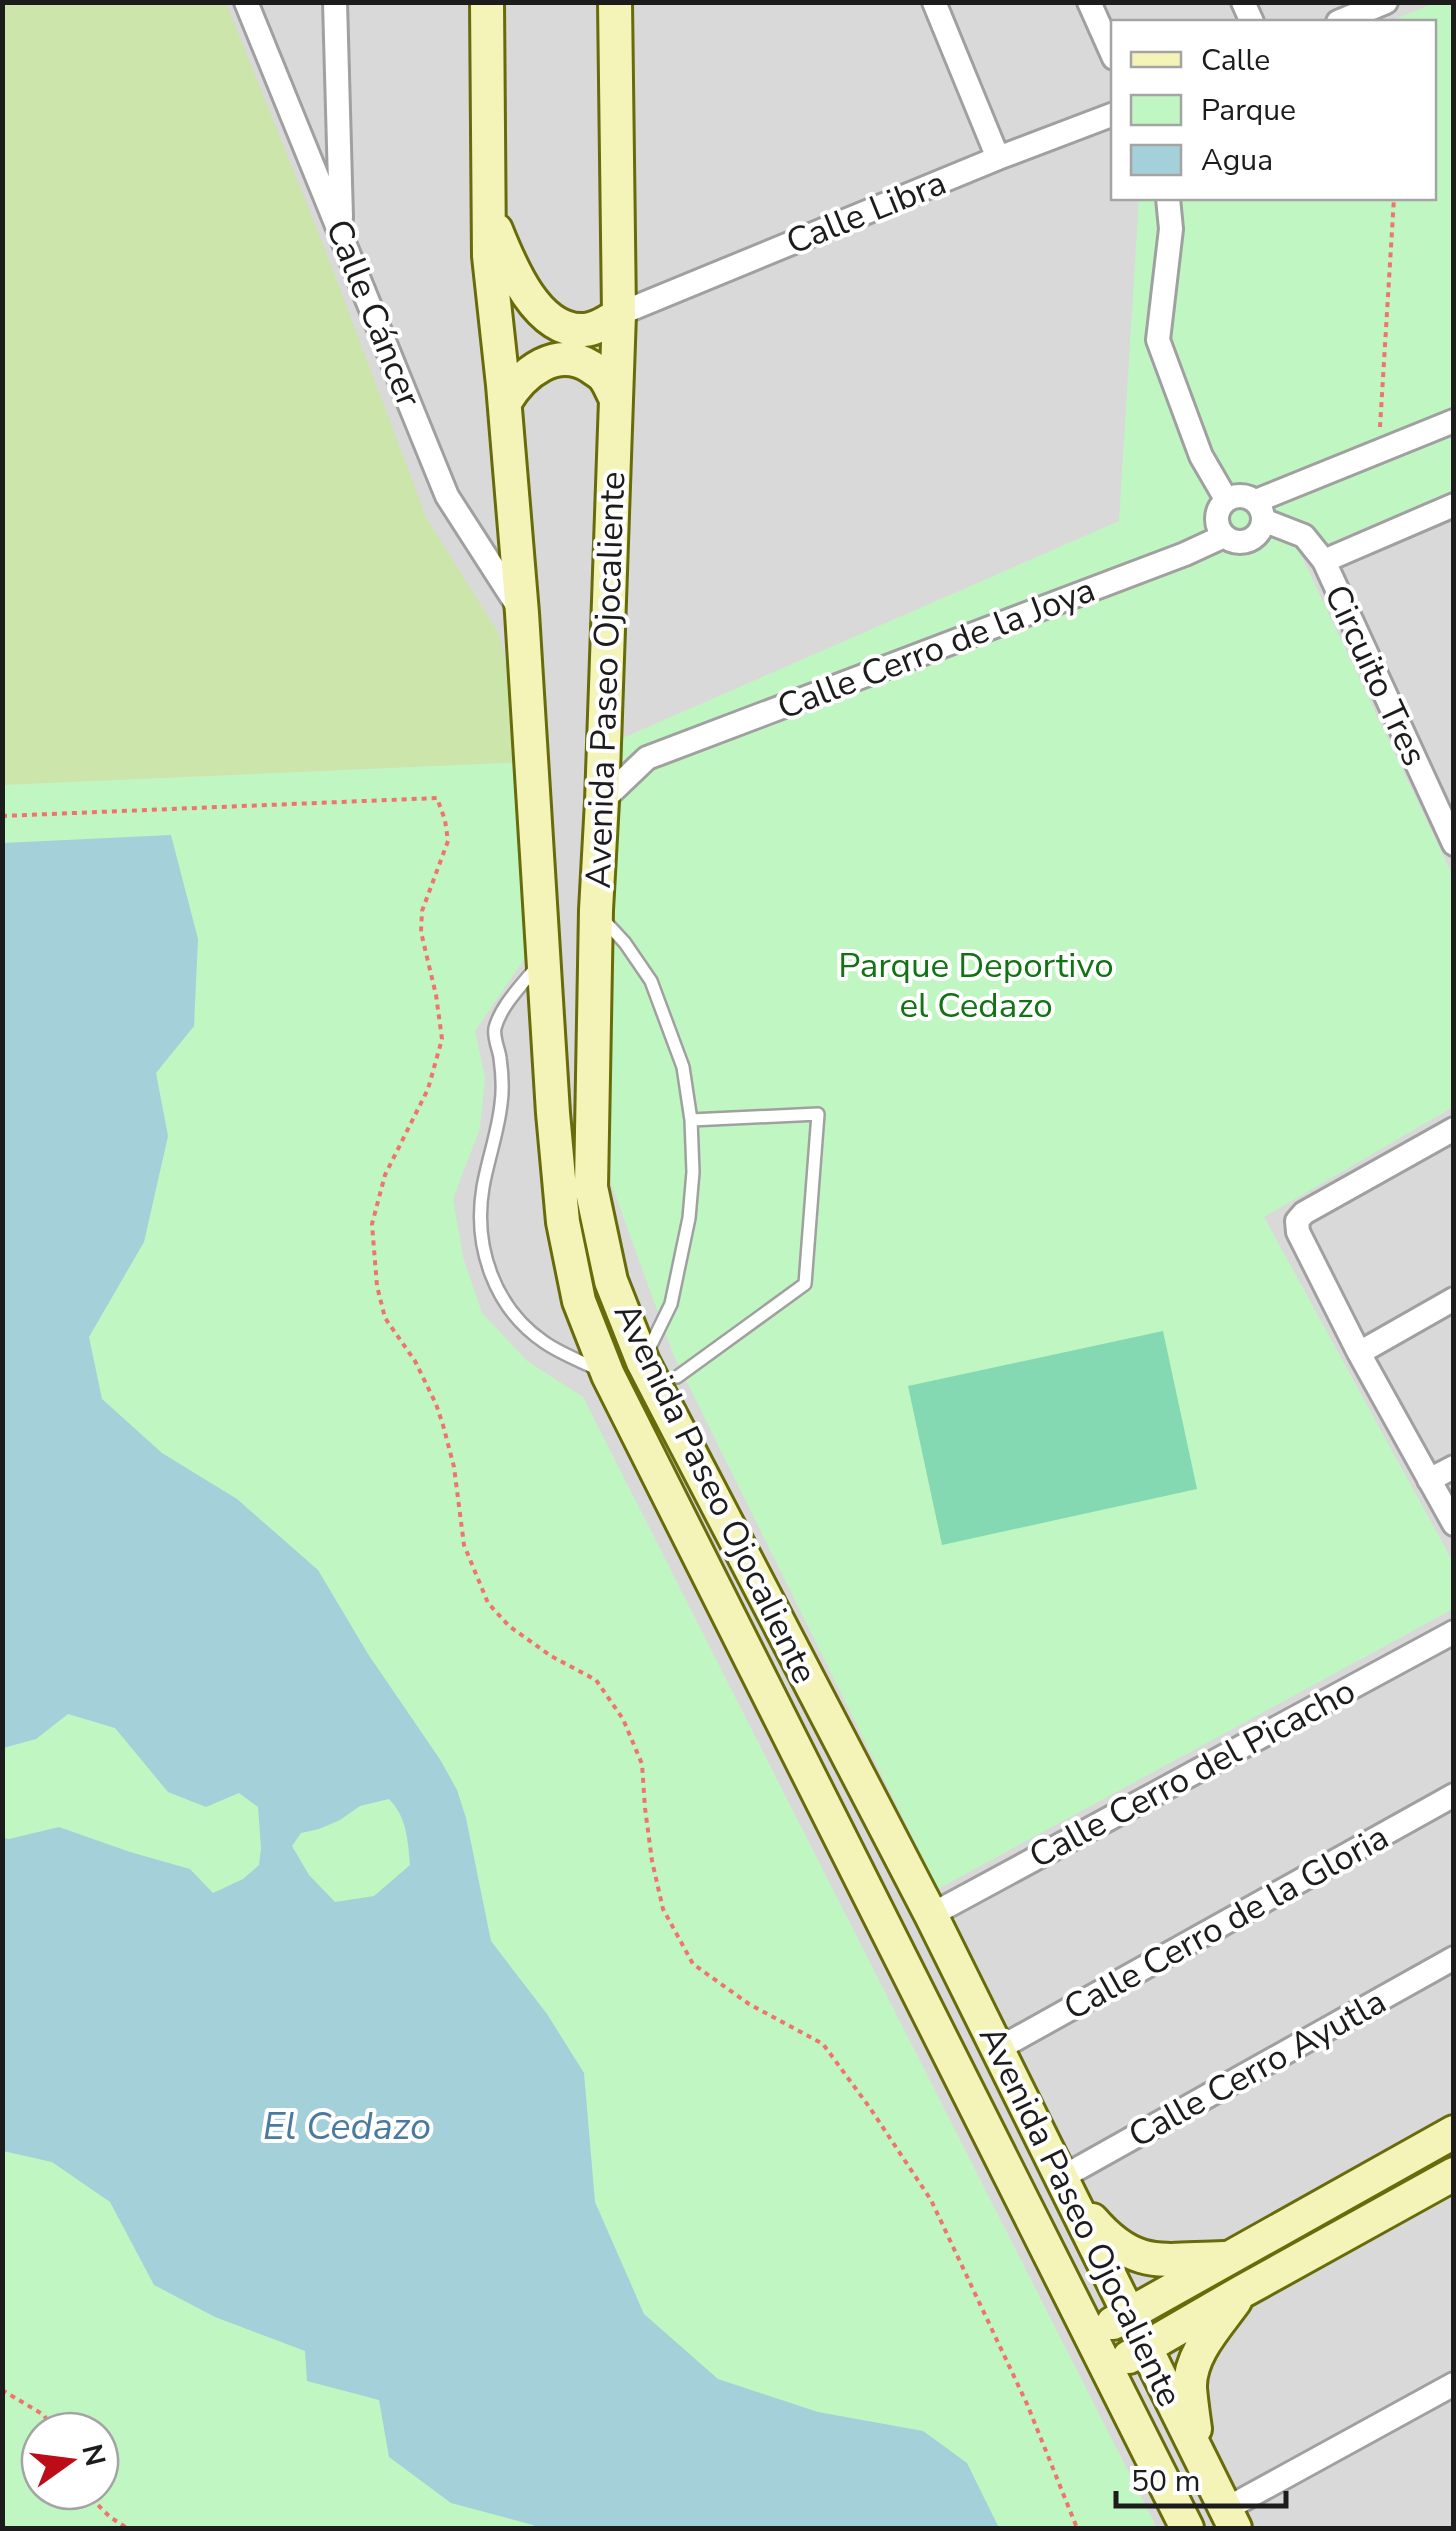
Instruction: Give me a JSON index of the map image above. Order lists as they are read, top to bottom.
{
  "streets": {
    "main road": ["Avenida Paseo Ojocaliente"],
    "street": [
      "Calle Libra",
      "Calle Cáncer",
      "Calle Cerro de la Joya",
      "Circuito Tres",
      "Calle Cerro del Picacho",
      "Calle Cerro de la Gloria",
      "Calle Cerro Ayutla"
    ]
  },
  "crossings": [
    ["Calle Libra", "Avenida Paseo Ojocaliente"],
    ["Calle Cáncer", "Avenida Paseo Ojocaliente"],
    ["Avenida Paseo Ojocaliente", "Calle Cerro del Picacho"],
    ["Avenida Paseo Ojocaliente", "Calle Cerro de la Gloria"],
    ["Avenida Paseo Ojocaliente", "Calle Cerro Ayutla"]
  ],
  "water": ["El Cedazo"],
  "parks": ["Parque Deportivo el Cedazo"],
  "legend": ["Calle", "Parque", "Agua"],
  "scale_bar": "50 m",
  "north": "right"
}
